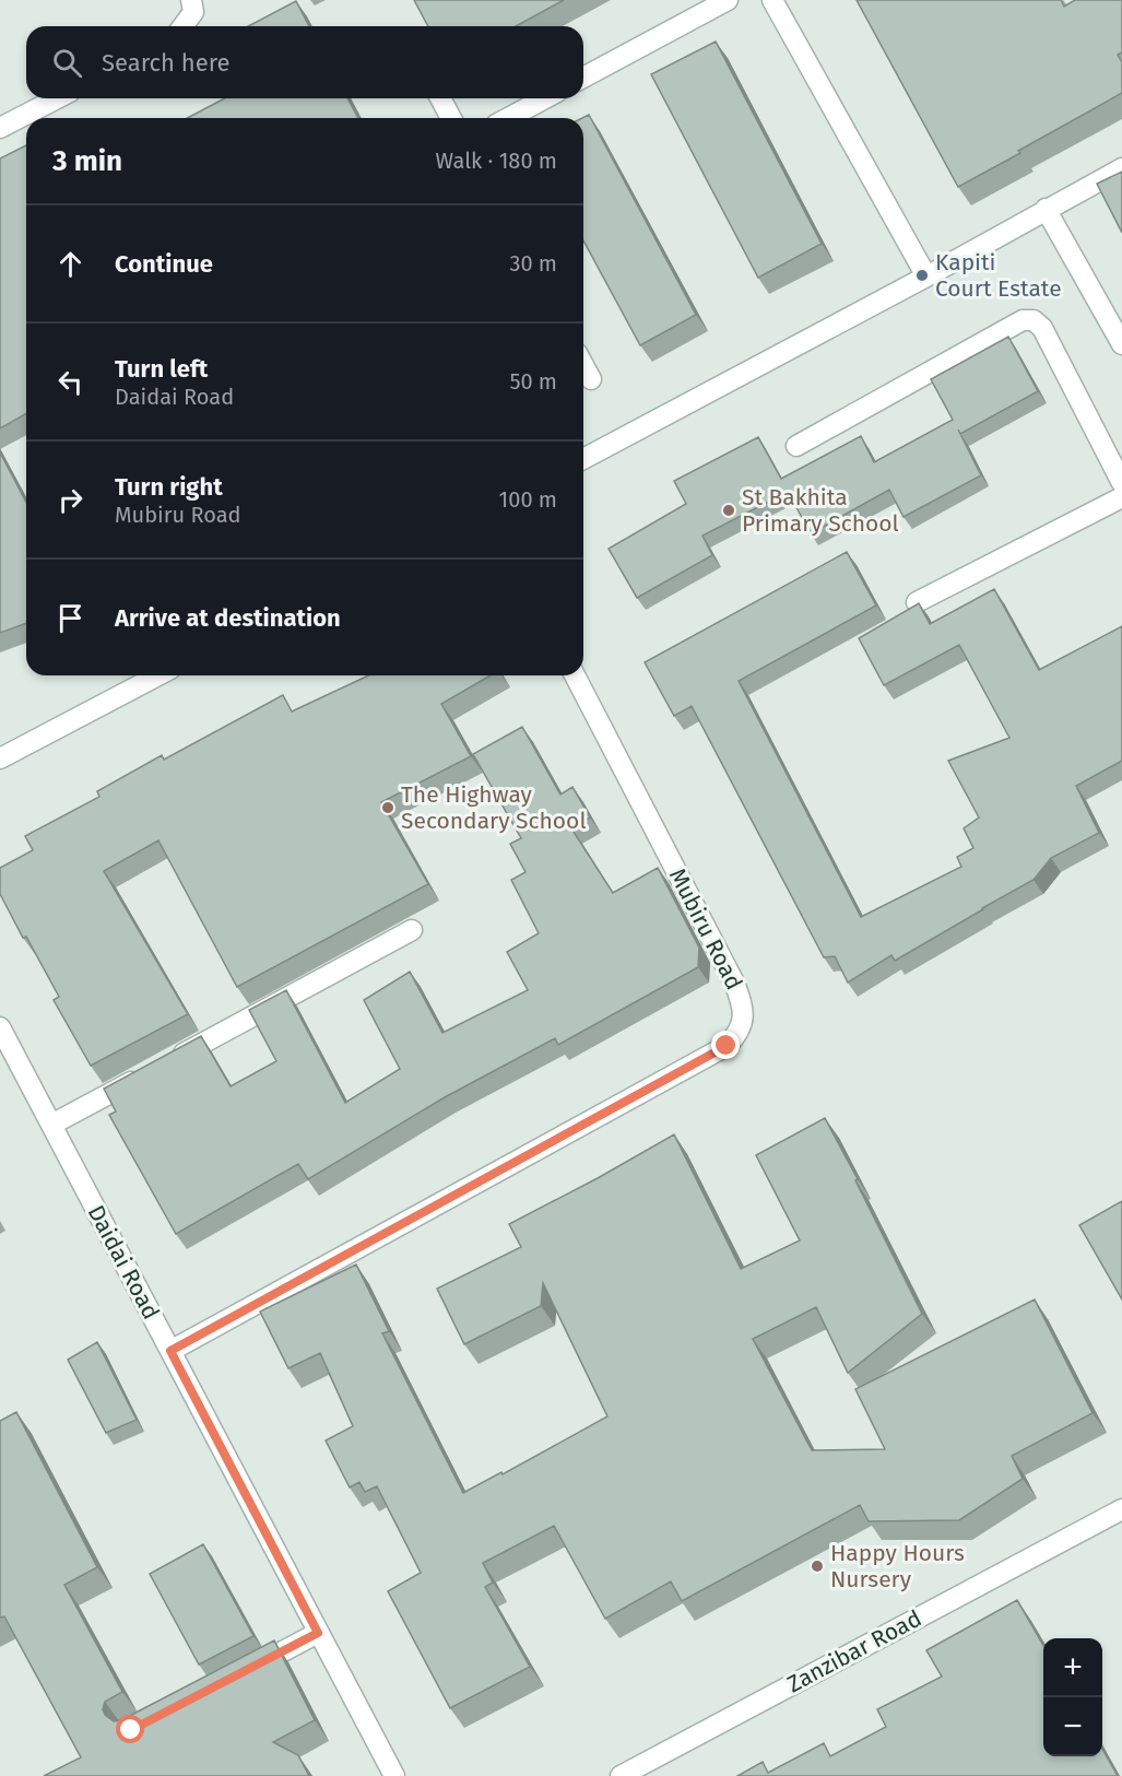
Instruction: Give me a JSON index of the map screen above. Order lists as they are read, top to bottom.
{
  "streets": {
    "street": ["Mubiru Road", "Daidai Road", "Zanzibar Road"]
  },
  "crossings": [
    ["Mubiru Road", "Daidai Road"]
  ],
  "places": [
    "Kapiti Court Estate",
    "St Bakhita Primary School",
    "The Highway Secondary School",
    "Happy Hours Nursery"
  ],
  "page": {
    "search": "Search here",
    "heading": ["3 min", "Walk · 180 m"],
    "list": [
      ["Continue", "30 m"],
      ["Turn left", "Daidai Road", "50 m"],
      ["Turn right", "Mubiru Road", "100 m"],
      "Arrive at destination"
    ],
    "map_buttons": ["+", "−"]
  }
}
